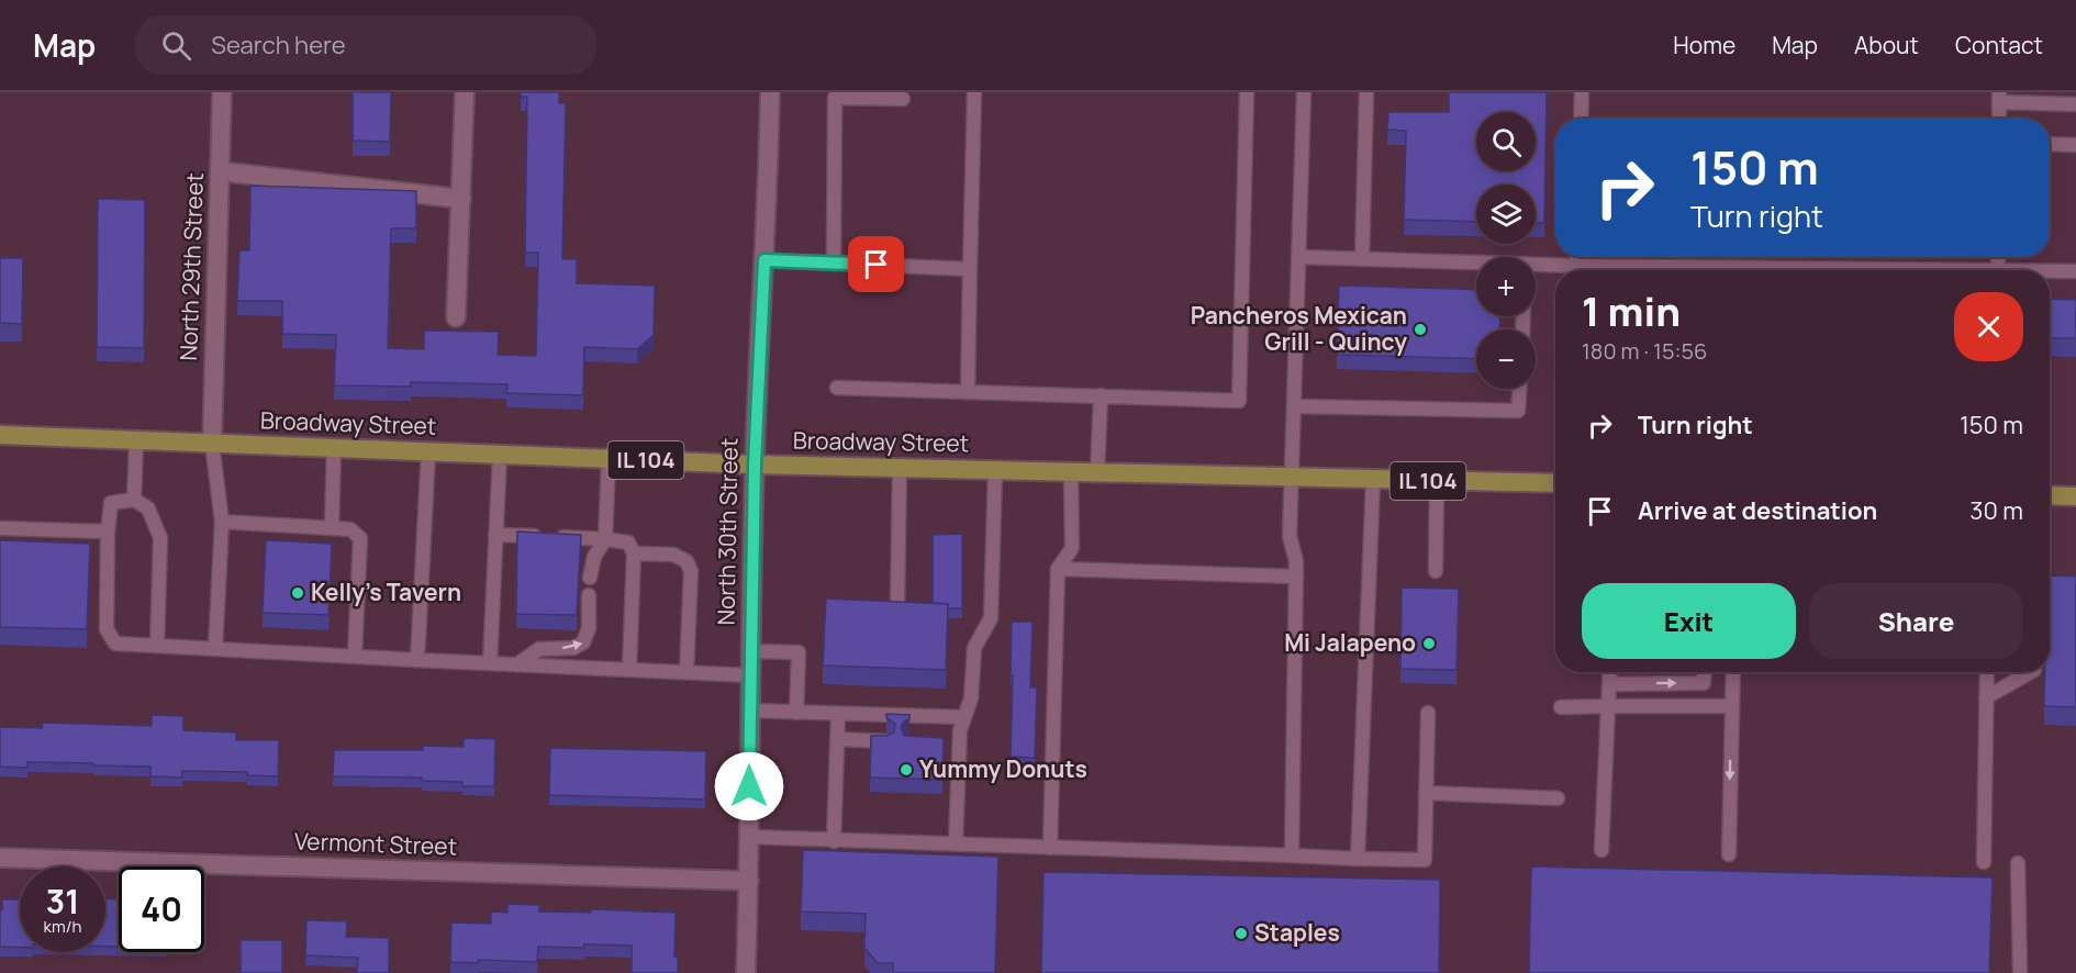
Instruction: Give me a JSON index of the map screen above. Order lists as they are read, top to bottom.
{
  "streets": {
    "main road": ["Broadway Street", "IL 104"],
    "street": ["North 29th Street", "North 30th Street", "Vermont Street"]
  },
  "crossings": [
    ["North 29th Street", "Broadway Street"],
    ["Broadway Street", "North 30th Street"],
    ["North 30th Street", "Vermont Street"]
  ],
  "places": [
    "Pancheros Mexican Grill - Quincy",
    "Kelly's Tavern",
    "Mi Jalapeno",
    "Yummy Donuts",
    "Staples"
  ],
  "page": {
    "header": "Map",
    "search": "Search here",
    "nav": [
      "Home",
      "Map",
      "About",
      "Contact"
    ],
    "map_buttons": ["+", "−"],
    "turn": ["150 m", "Turn right"],
    "heading": ["1 min", "180 m · 15:56"],
    "list": [
      {
        "name": "Turn right",
        "value": "150 m"
      },
      {
        "name": "Arrive at destination",
        "value": "30 m"
      }
    ],
    "buttons": ["Exit", "Share"],
    "speed": "31 km/h",
    "limit": "40"
  }
}
